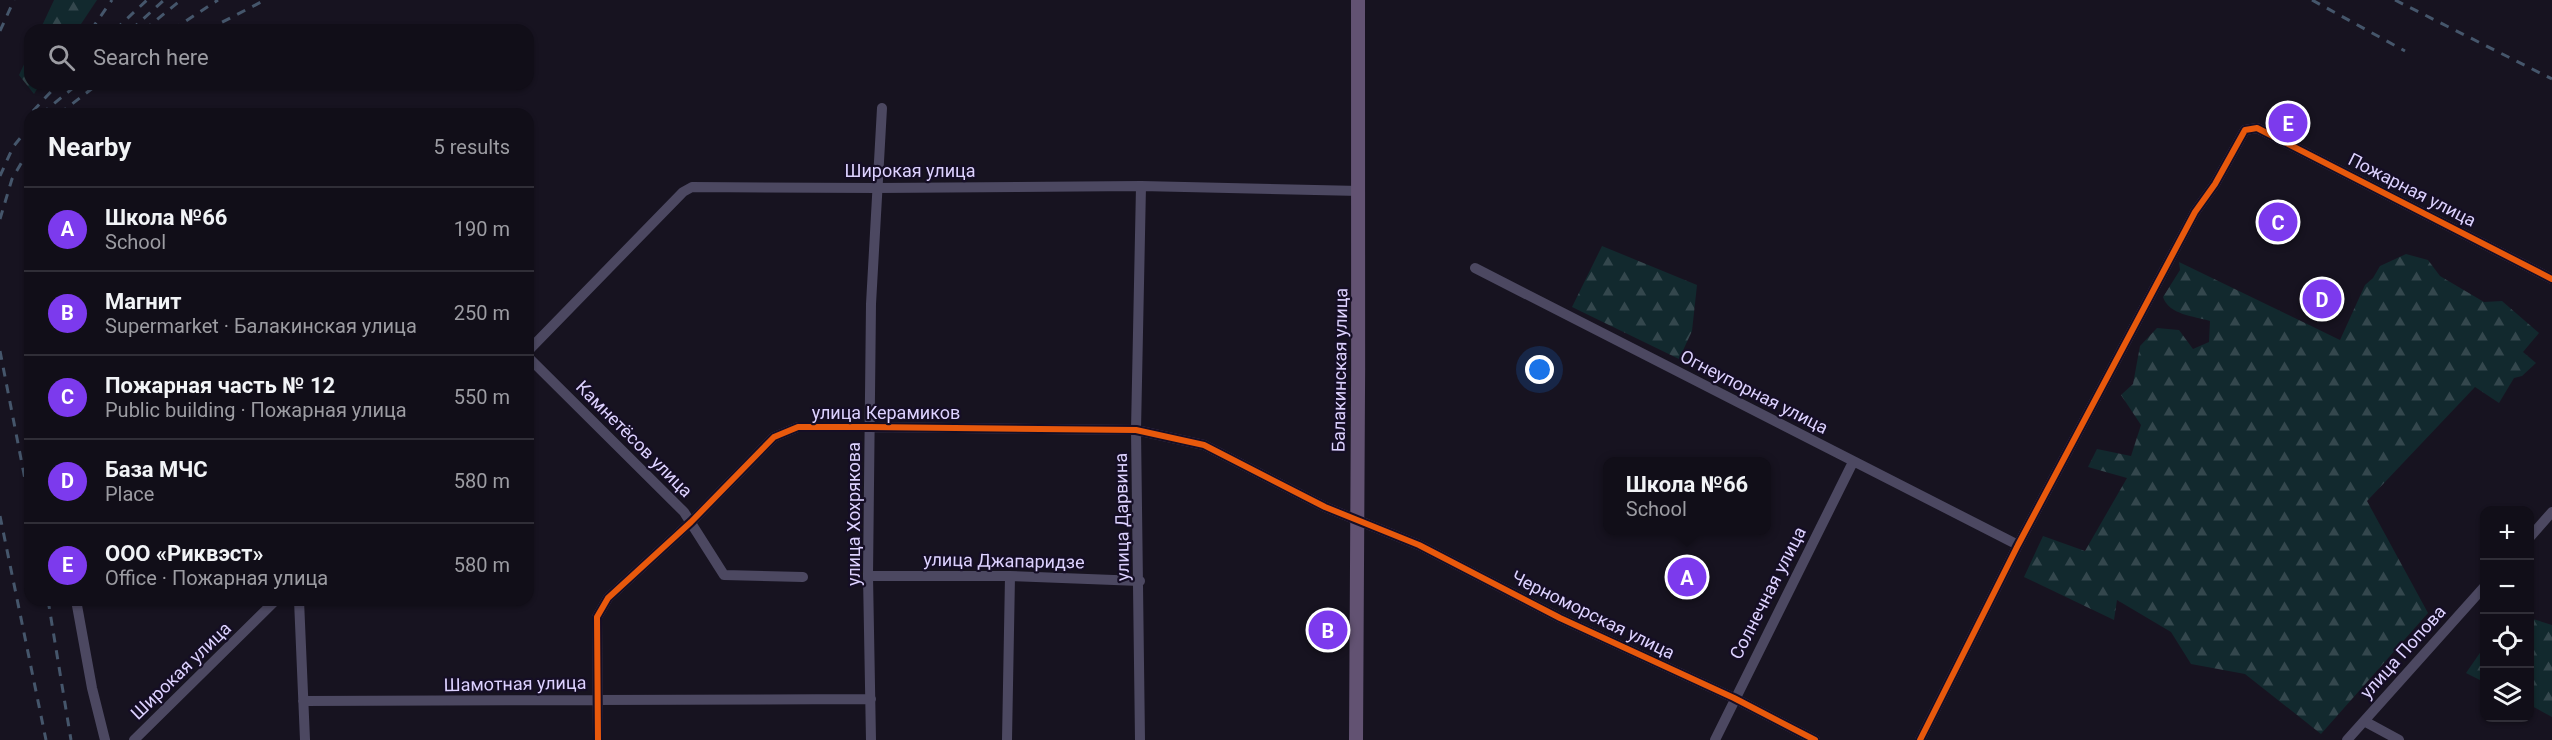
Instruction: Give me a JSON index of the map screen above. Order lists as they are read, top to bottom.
{
  "streets": {
    "main road": ["Балакинская улица"],
    "street": [
      "Широкая улица",
      "Пожарная улица",
      "Огнеупорная улица",
      "улица Керамиков",
      "Камнетёсов улица",
      "улица Хохрякова",
      "улица Дарвина",
      "улица Джапаридзе",
      "Солнечная улица",
      "Черноморская улица",
      "улица Попова",
      "Шамотная улица"
    ]
  },
  "crossings": [
    ["Широкая улица", "Балакинская улица"],
    ["Широкая улица", "улица Хохрякова"],
    ["Широкая улица", "улица Дарвина"],
    ["Пожарная улица", "Огнеупорная улица"],
    ["Балакинская улица", "улица Керамиков"],
    ["Балакинская улица", "Черноморская улица"],
    ["Огнеупорная улица", "Солнечная улица"],
    ["улица Керамиков", "Камнетёсов улица"],
    ["улица Керамиков", "улица Хохрякова"],
    ["улица Керамиков", "улица Дарвина"],
    ["улица Керамиков", "Черноморская улица"],
    ["улица Керамиков", "Шамотная улица"],
    ["улица Хохрякова", "улица Джапаридзе"],
    ["улица Хохрякова", "Шамотная улица"],
    ["улица Дарвина", "улица Джапаридзе"],
    ["Солнечная улица", "Черноморская улица"]
  ],
  "page": {
    "search": "Search here",
    "pins": [
      "E",
      "C",
      "D",
      "A",
      "B"
    ],
    "heading": ["Nearby", "5 results"],
    "list": [
      {
        "mark": "A",
        "name": "Школа №66",
        "note": "School",
        "value": "190 m"
      },
      {
        "mark": "B",
        "name": "Магнит",
        "note": "Supermarket · Балакинская улица",
        "value": "250 m"
      },
      {
        "mark": "C",
        "name": "Пожарная часть № 12",
        "note": "Public building · Пожарная улица",
        "value": "550 m"
      },
      {
        "mark": "D",
        "name": "База МЧС",
        "note": "Place",
        "value": "580 m"
      },
      {
        "mark": "E",
        "name": "ООО «Риквэст»",
        "note": "Office · Пожарная улица",
        "value": "580 m"
      }
    ],
    "popup": ["Школа №66", "School"],
    "map_buttons": ["+", "−"]
  }
}
